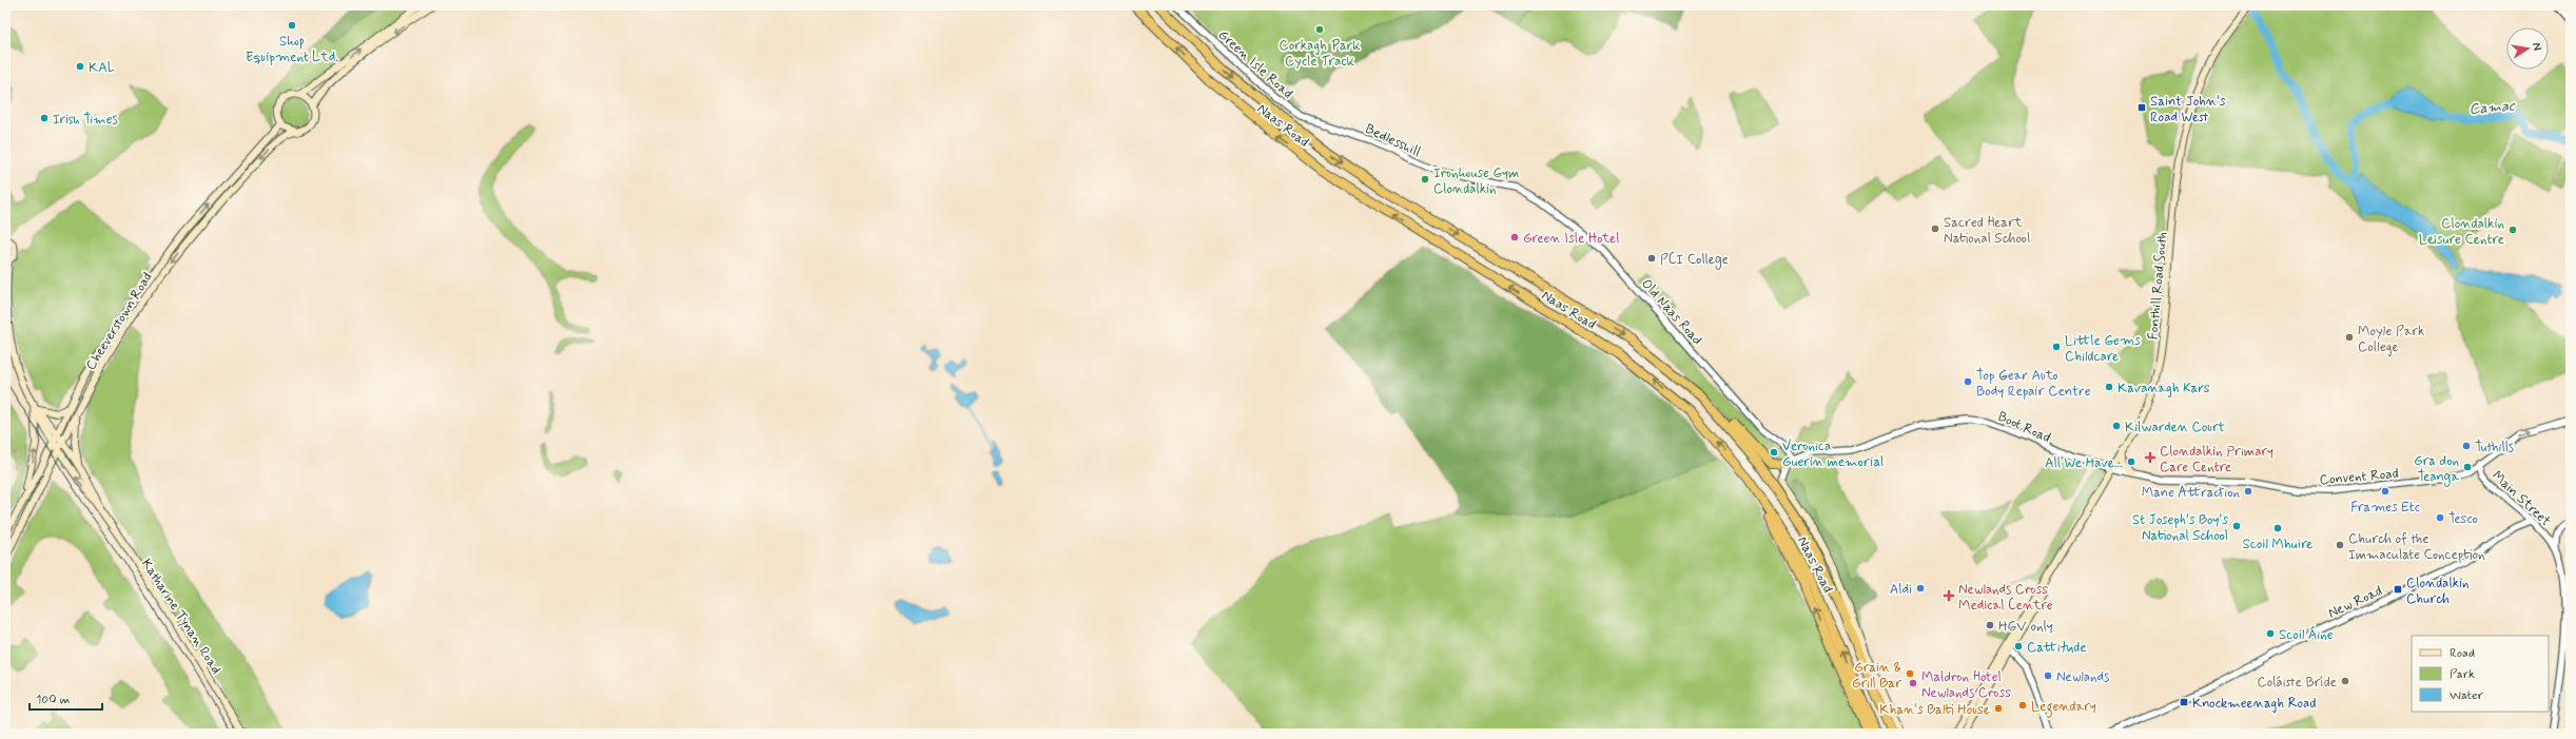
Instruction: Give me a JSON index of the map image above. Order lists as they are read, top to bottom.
{
  "streets": {
    "highway": ["Naas Road"],
    "main road": ["Fonthill Road South", "Cheeverstown Road", "Katharine Tynan Road"],
    "street": [
      "Green Isle Road",
      "Bedlesshill",
      "Old Naas Road",
      "Boot Road",
      "Convent Road",
      "Main Street",
      "New Road"
    ]
  },
  "crossings": [
    ["Green Isle Road", "Bedlesshill"],
    ["Bedlesshill", "Old Naas Road"],
    ["Fonthill Road South", "Boot Road"],
    ["Old Naas Road", "Boot Road"],
    ["Cheeverstown Road", "Katharine Tynan Road"],
    ["Boot Road", "Convent Road"],
    ["Convent Road", "Main Street"],
    ["Main Street", "New Road"]
  ],
  "water": ["Camac"],
  "places": {
    "other": [
      "Shop Equipment Ltd.",
      "Corkagh Park Cycle Track",
      "KAL",
      "Irish Times",
      "Ironhouse Gym Clondalkin",
      "Sacred Heart National School",
      "Clondalkin Leisure Centre",
      "Green Isle Hotel",
      "PCI College",
      "Moyle Park College",
      "Little Gems Childcare",
      "Top Gear Auto Body Repair Centre",
      "Kavanagh Kars",
      "Kilwarden Court",
      "Tuthills",
      "Veronica Guerin memorial",
      "All We Have...",
      "Gra don Teanga",
      "Mane Attraction",
      "Frames Etc",
      "Tesco",
      "St Joseph's Boy's National School",
      "Scoil Mhuire",
      "Church of the Immaculate Conception",
      "Aldi",
      "HGV only",
      "Scoil Áine",
      "Cattitude",
      "Grain & Grill Bar",
      "Newlands",
      "Coláiste Bríde",
      "Maldron Hotel Newlands Cross",
      "Legendary",
      "Khan's Balti House"
    ],
    "transit": ["Saint John's Road West", "Clondalkin Church", "Knockmeenagh Road"],
    "health": ["Clondalkin Primary Care Centre", "Newlands Cross Medical Centre"]
  },
  "legend": ["Road", "Park", "Water"],
  "scale_bar": "100 m",
  "north": "right"
}
